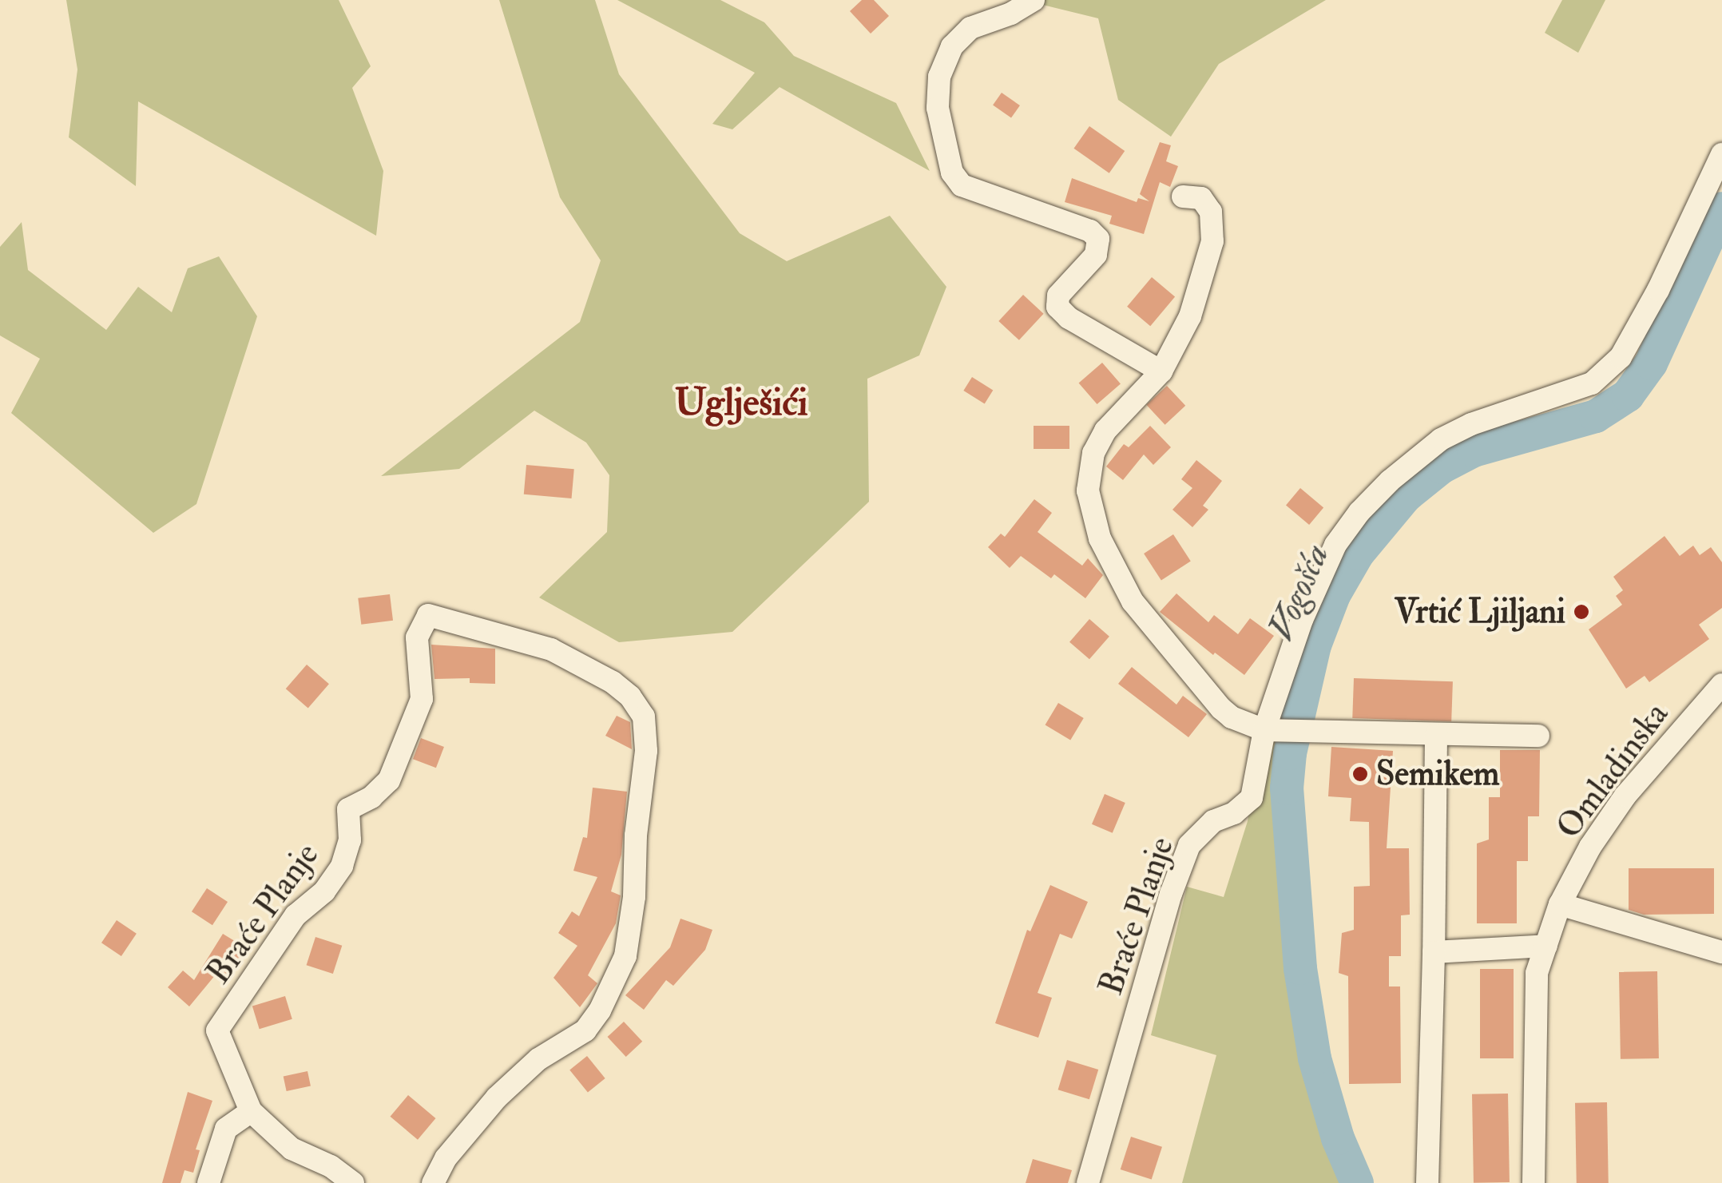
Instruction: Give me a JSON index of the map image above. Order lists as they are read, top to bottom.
{
  "streets": {
    "street": ["Omladinska", "Braće Planje"]
  },
  "districts": ["Uglješići"],
  "water": ["Vogošća"],
  "places": ["Vrtić Ljiljani", "Semikem"]
}
